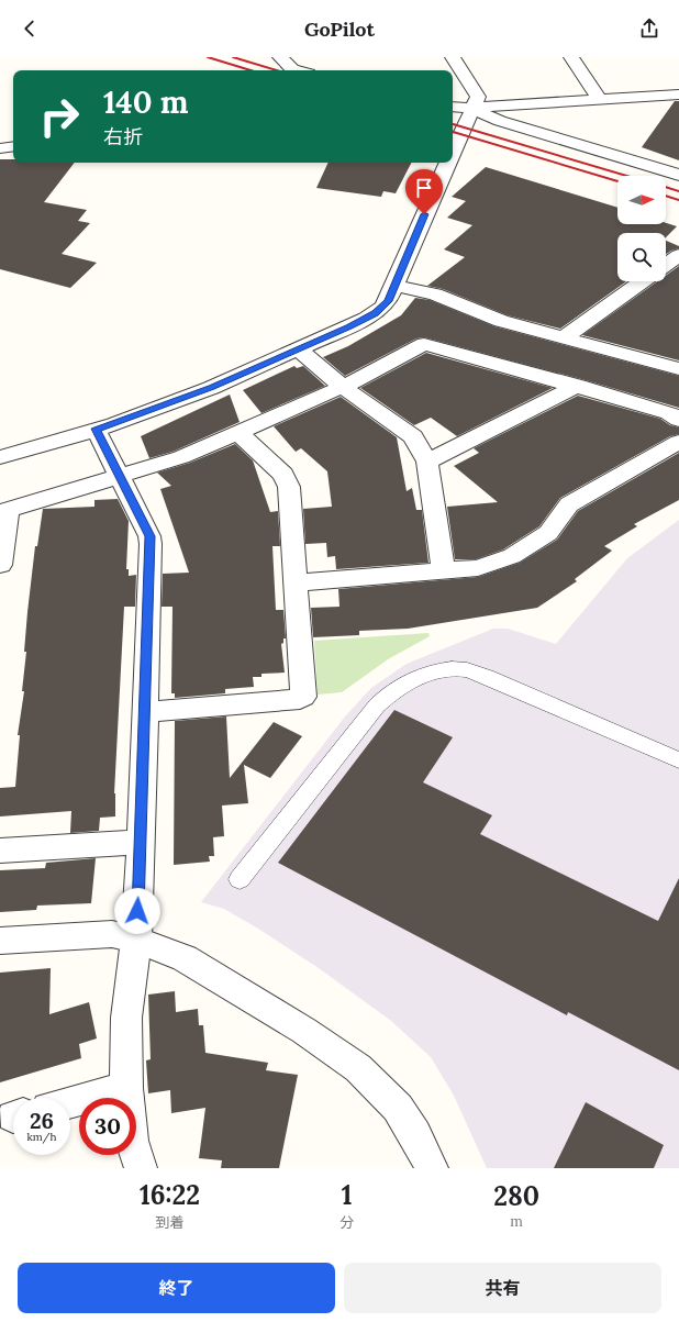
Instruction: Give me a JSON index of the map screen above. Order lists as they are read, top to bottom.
{
  "north": "right",
  "page": {
    "header": "GoPilot",
    "turn": ["140 m", "右折"],
    "speed": "26 km/h",
    "limit": "30",
    "eta": [
      "16:22",
      "到着",
      "1",
      "分",
      "280",
      "m"
    ],
    "buttons": ["終了", "共有"]
  }
}
